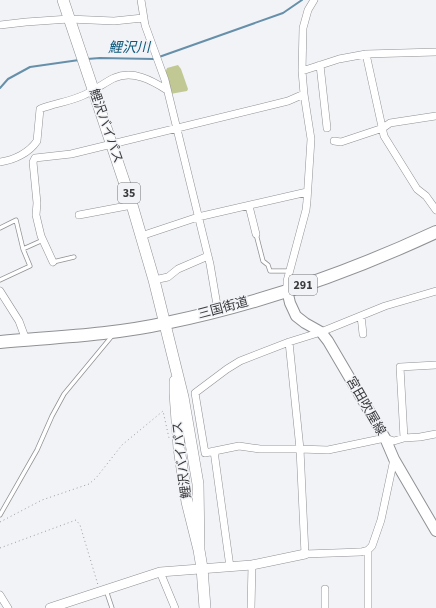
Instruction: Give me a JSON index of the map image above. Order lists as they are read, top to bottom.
{
  "streets": {
    "highway": ["291", "三国街道"],
    "main road": ["鯉沢バイパス", "35", "宮田吹屋線"]
  },
  "crossings": [
    ["鯉沢バイパス", "三国街道"],
    ["三国街道", "宮田吹屋線"]
  ],
  "water": ["鯉沢川"]
}
